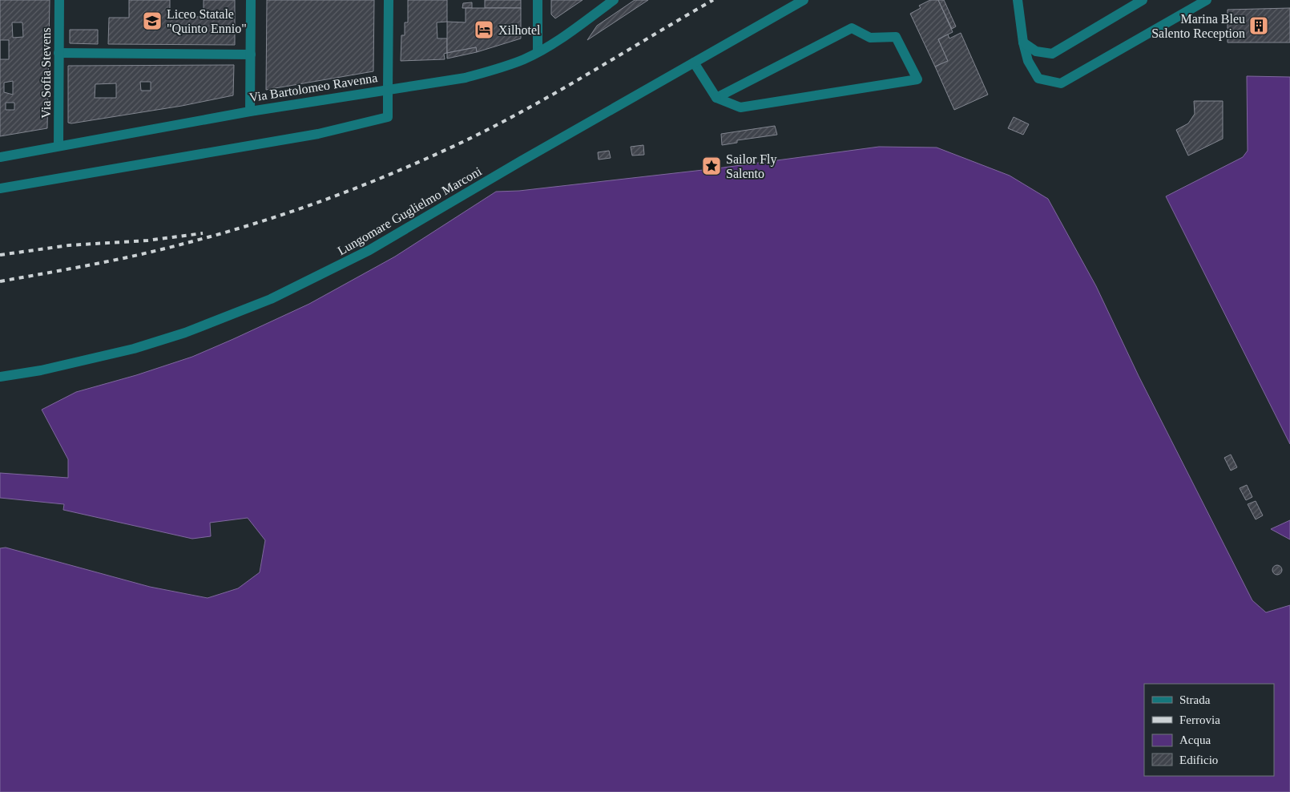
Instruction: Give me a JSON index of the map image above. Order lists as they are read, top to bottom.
{
  "streets": {
    "street": ["Via Sofia Stevens", "Via Bartolomeo Ravenna", "Lungomare Guglielmo Marconi"]
  },
  "crossings": [
    ["Via Sofia Stevens", "Via Bartolomeo Ravenna"]
  ],
  "places": {
    "school or university": ["Liceo Statale \"Quinto Ennio\""],
    "building": ["Marina Bleu Salento Reception"],
    "hotel": ["Xilhotel"],
    "place": ["Sailor Fly Salento"]
  },
  "legend": [
    "Strada",
    "Ferrovia",
    "Acqua",
    "Edificio"
  ]
}
